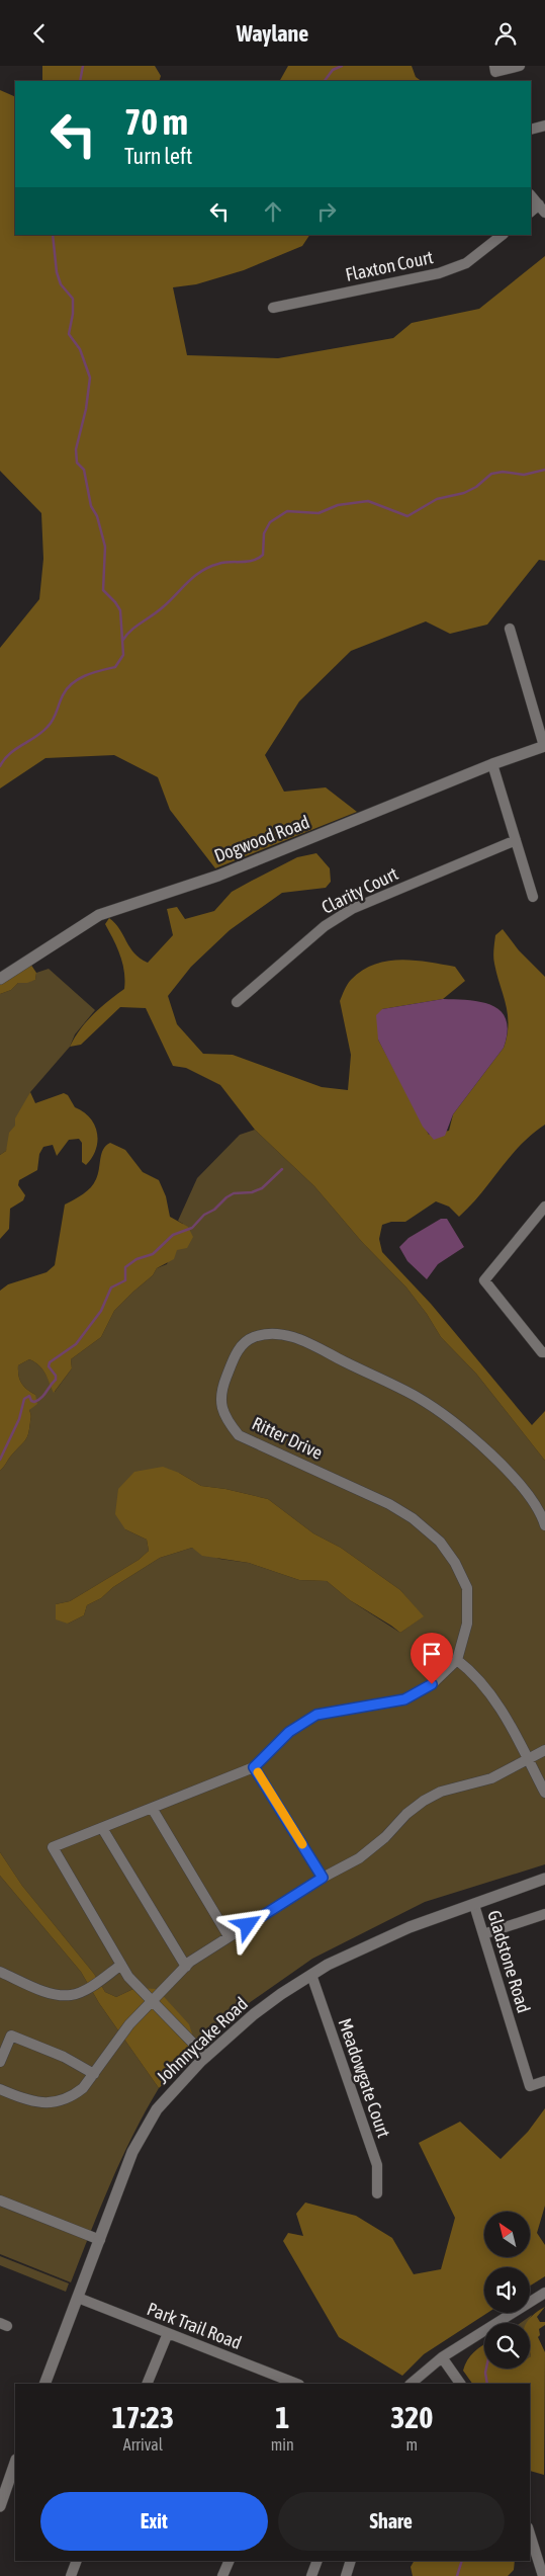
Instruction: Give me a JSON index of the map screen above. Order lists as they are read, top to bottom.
{
  "streets": {
    "street": [
      "Flaxton Court",
      "Dogwood Road",
      "Clarity Court",
      "Ritter Drive",
      "Gladstone Road",
      "Johnnycake Road",
      "Meadowgate Court",
      "Park Trail Road"
    ]
  },
  "crossings": [
    ["Gladstone Road", "Johnnycake Road"],
    ["Johnnycake Road", "Meadowgate Court"],
    ["Johnnycake Road", "Park Trail Road"]
  ],
  "north": "top left",
  "page": {
    "header": "Waylane",
    "turn": ["70 m", "Turn left"],
    "eta": [
      "17:23",
      "Arrival",
      "1",
      "min",
      "320",
      "m"
    ],
    "buttons": ["Exit", "Share"]
  }
}
